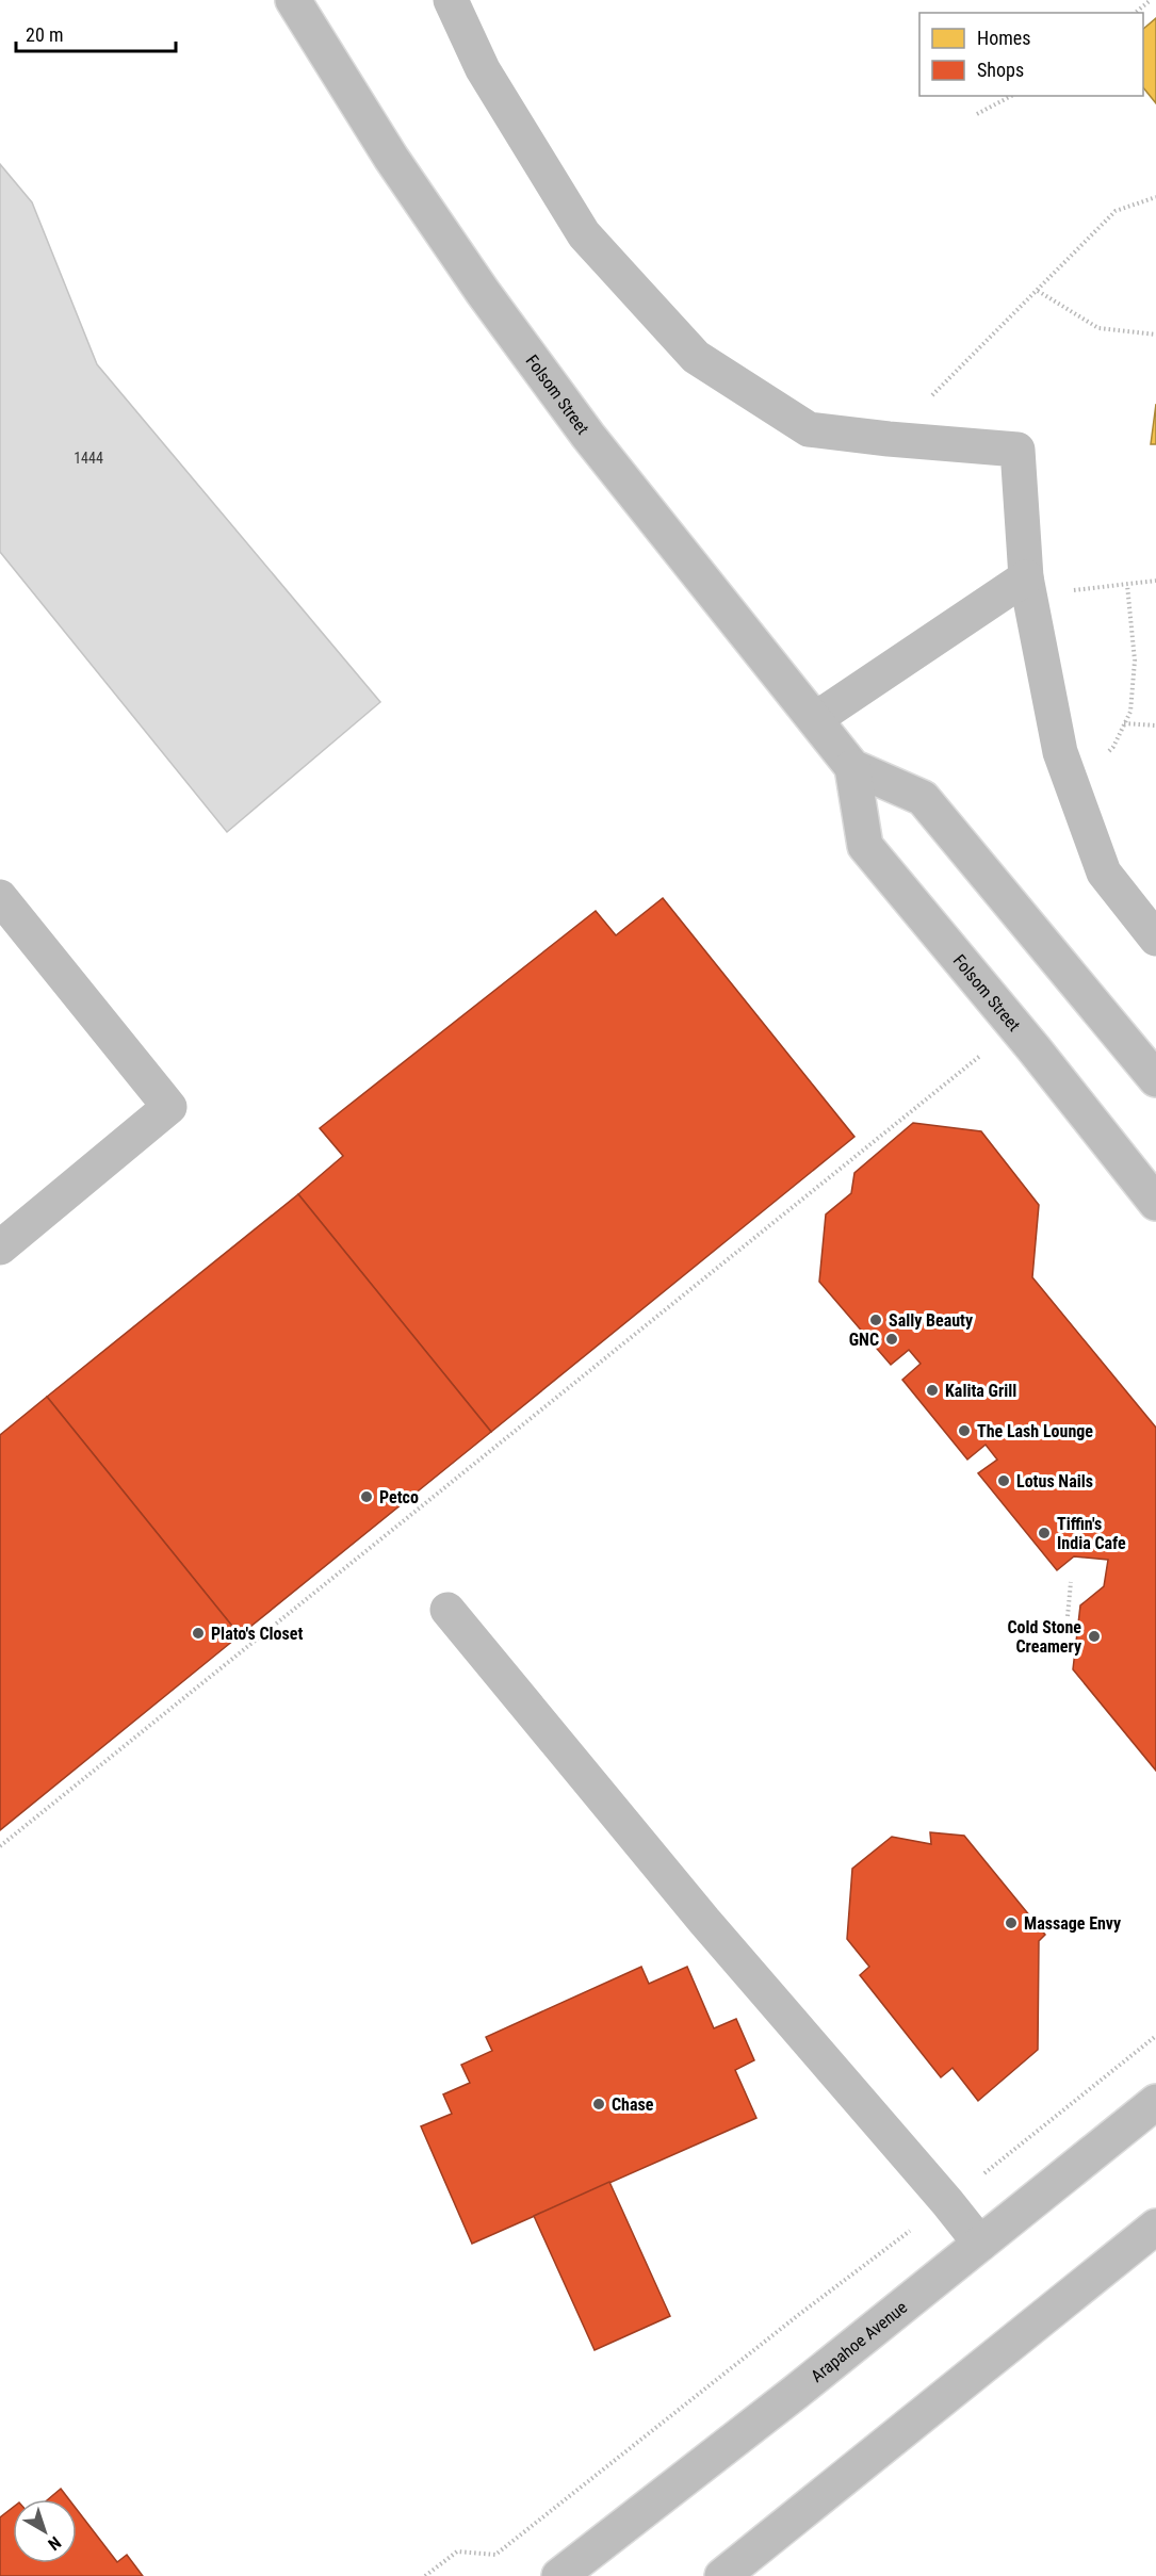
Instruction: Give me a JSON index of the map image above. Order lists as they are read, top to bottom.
{
  "streets": {
    "main road": ["Folsom Street", "Arapahoe Avenue"]
  },
  "places": [
    "Sally Beauty",
    "GNC",
    "Kalita Grill",
    "The Lash Lounge",
    "Lotus Nails",
    "Petco",
    "Tiffin's India Cafe",
    "Plato's Closet",
    "Cold Stone Creamery",
    "Massage Envy",
    "Chase"
  ],
  "house_numbers": ["1444"],
  "legend": ["Homes", "Shops"],
  "scale_bar": "20 m",
  "north": "bottom right"
}
